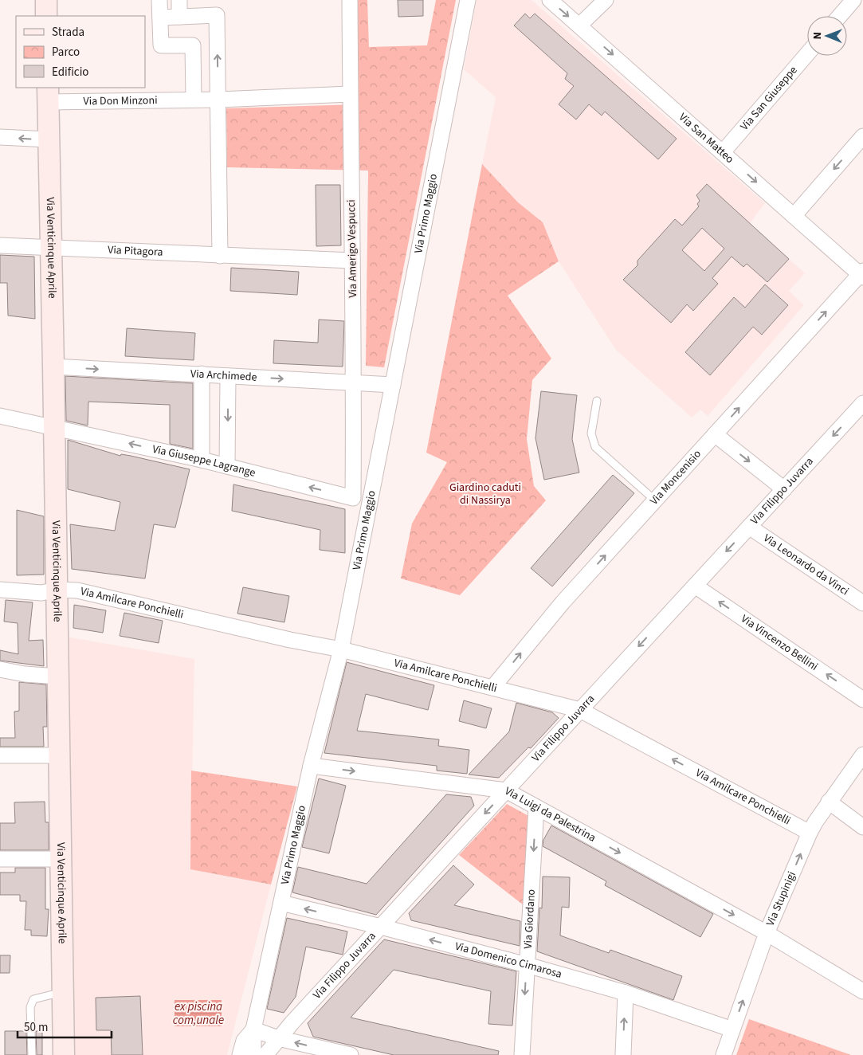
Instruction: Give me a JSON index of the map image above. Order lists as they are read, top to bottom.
{
  "streets": {
    "street": [
      "Via San Giuseppe",
      "Via Don Minzoni",
      "Via San Matteo",
      "Via Primo Maggio",
      "Via Venticinque Aprile",
      "Via Amerigo Vespucci",
      "Via Pitagora",
      "Via Archimede",
      "Via Giuseppe Lagrange",
      "Via Moncenisio",
      "Via Filippo Juvarra",
      "Via Leonardo da Vinci",
      "Via Amilcare Ponchielli",
      "Via Vincenzo Bellini",
      "Via Luigi da Palestrina",
      "Via Stupinigi",
      "Via Giordano",
      "Via Domenico Cimarosa"
    ]
  },
  "crossings": [
    ["Via San Giuseppe", "Via San Matteo"],
    ["Via Don Minzoni", "Via Venticinque Aprile"],
    ["Via Don Minzoni", "Via Amerigo Vespucci"],
    ["Via San Matteo", "Via Moncenisio"],
    ["Via Primo Maggio", "Via Archimede"],
    ["Via Primo Maggio", "Via Amilcare Ponchielli"],
    ["Via Primo Maggio", "Via Luigi da Palestrina"],
    ["Via Primo Maggio", "Via Domenico Cimarosa"],
    ["Via Venticinque Aprile", "Via Pitagora"],
    ["Via Venticinque Aprile", "Via Archimede"],
    ["Via Venticinque Aprile", "Via Giuseppe Lagrange"],
    ["Via Venticinque Aprile", "Via Amilcare Ponchielli"],
    ["Via Amerigo Vespucci", "Via Pitagora"],
    ["Via Amerigo Vespucci", "Via Archimede"],
    ["Via Amerigo Vespucci", "Via Giuseppe Lagrange"],
    ["Via Moncenisio", "Via Amilcare Ponchielli"],
    ["Via Filippo Juvarra", "Via Leonardo da Vinci"],
    ["Via Filippo Juvarra", "Via Amilcare Ponchielli"],
    ["Via Filippo Juvarra", "Via Vincenzo Bellini"],
    ["Via Filippo Juvarra", "Via Luigi da Palestrina"],
    ["Via Filippo Juvarra", "Via Domenico Cimarosa"],
    ["Via Amilcare Ponchielli", "Via Stupinigi"],
    ["Via Luigi da Palestrina", "Via Stupinigi"],
    ["Via Luigi da Palestrina", "Via Giordano"],
    ["Via Stupinigi", "Via Domenico Cimarosa"],
    ["Via Giordano", "Via Domenico Cimarosa"]
  ],
  "one_way": [
    "Via San Matteo",
    "Via Archimede",
    "Via Giuseppe Lagrange",
    "Via Moncenisio",
    "Via Filippo Juvarra",
    "Via Vincenzo Bellini",
    "Via Luigi da Palestrina",
    "Via Stupinigi",
    "Via Giordano"
  ],
  "water": ["ex piscina com,unale"],
  "parks": ["Giardino caduti di Nassirya"],
  "legend": ["Strada", "Parco", "Edificio"],
  "scale_bar": "50 m",
  "north": "left"
}
